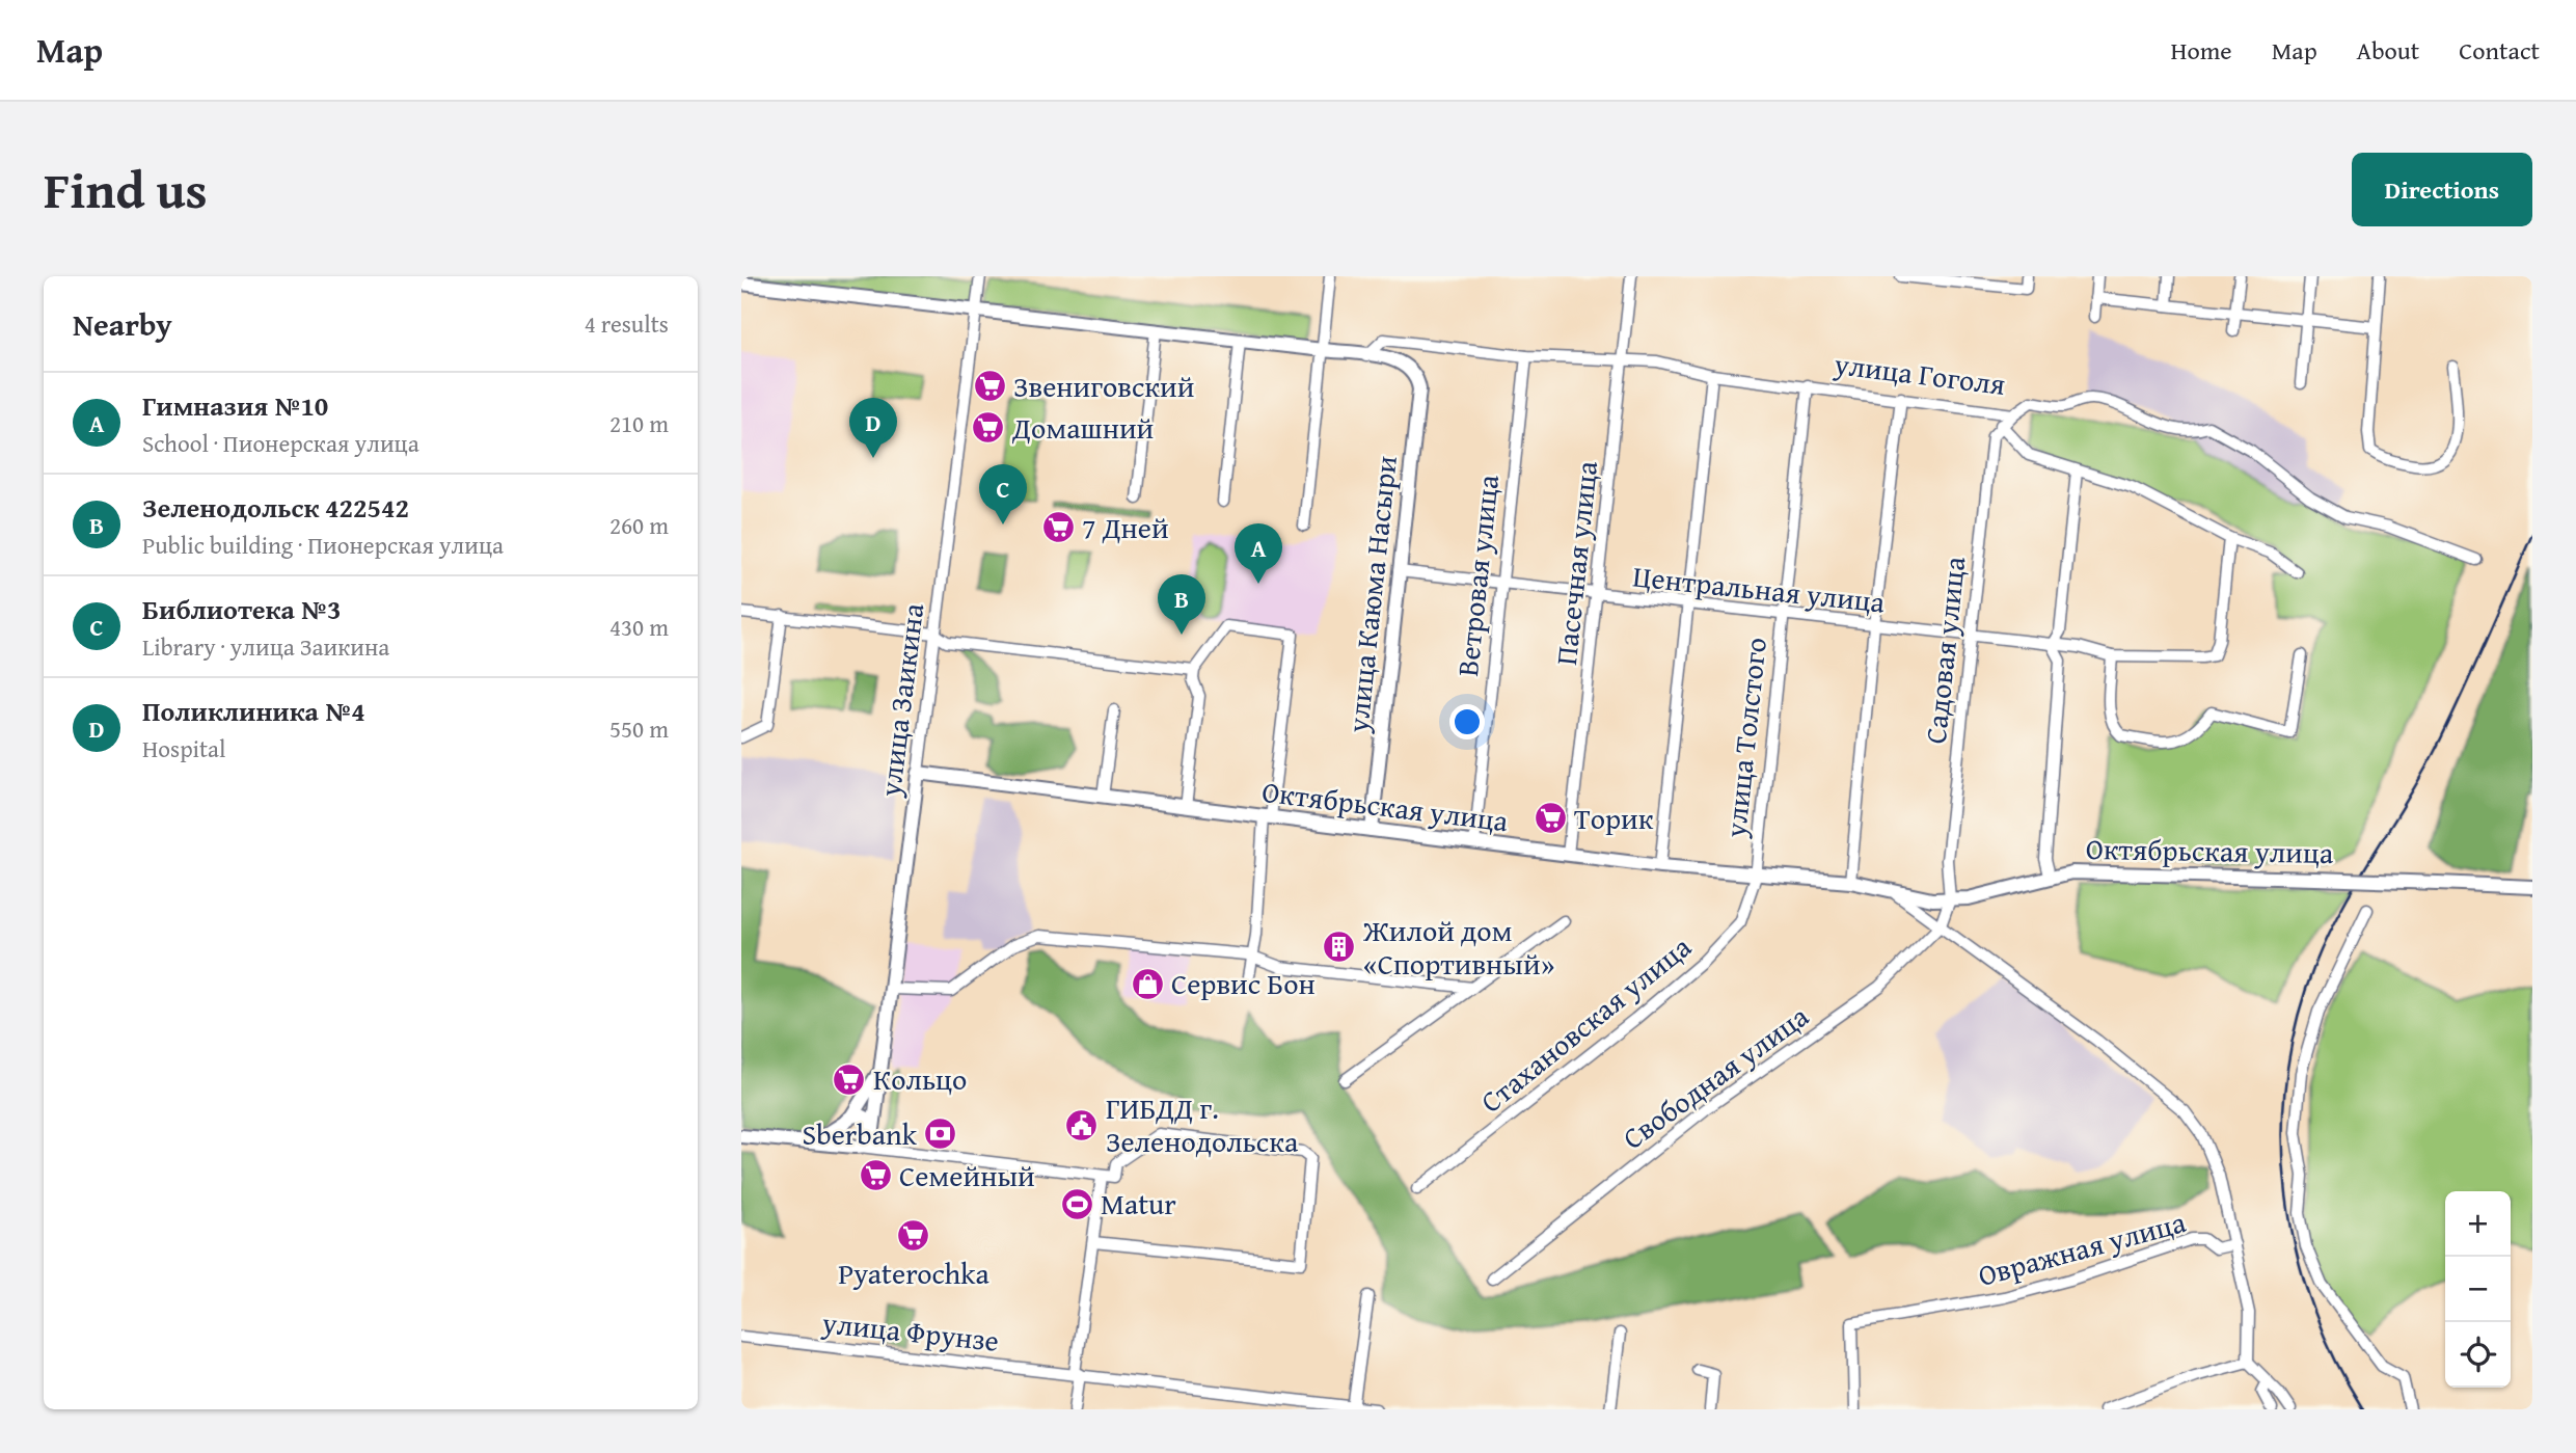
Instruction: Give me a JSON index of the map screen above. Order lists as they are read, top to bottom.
{
  "streets": {
    "main road": ["улица Каюма Насыри", "улица Заикина", "Октябрьская улица"],
    "street": [
      "улица Гоголя",
      "Пасечная улица",
      "Ветровая улица",
      "Центральная улица",
      "Садовая улица",
      "улица Толстого",
      "Стахановская улица",
      "Свободная улица",
      "Овражная улица",
      "улица Фрунзе"
    ]
  },
  "crossings": [
    ["улица Гоголя", "Пасечная улица"],
    ["улица Гоголя", "Ветровая улица"],
    ["улица Гоголя", "улица Каюма Насыри"],
    ["улица Гоголя", "Садовая улица"],
    ["улица Гоголя", "улица Толстого"],
    ["Пасечная улица", "Центральная улица"],
    ["Пасечная улица", "Октябрьская улица"],
    ["Ветровая улица", "Центральная улица"],
    ["Ветровая улица", "Октябрьская улица"],
    ["Центральная улица", "улица Каюма Насыри"],
    ["Центральная улица", "Садовая улица"],
    ["Центральная улица", "улица Толстого"],
    ["улица Каюма Насыри", "Октябрьская улица"],
    ["Садовая улица", "Октябрьская улица"],
    ["Садовая улица", "Свободная улица"],
    ["улица Заикина", "Октябрьская улица"],
    ["улица Толстого", "Октябрьская улица"],
    ["улица Толстого", "Стахановская улица"],
    ["Октябрьская улица", "Стахановская улица"],
    ["Октябрьская улица", "Свободная улица"],
    ["Октябрьская улица", "Овражная улица"]
  ],
  "places": {
    "supermarket": [
      "Звениговский",
      "Домашний",
      "7 Дней",
      "Торик",
      "Кольцо",
      "Семейный",
      "Pyaterochka"
    ],
    "building": ["Жилой дом «Спортивный»"],
    "shop": ["Сервис Бон"],
    "public building": ["ГИБДД г. Зеленодольска"],
    "bank": ["Sberbank"],
    "sports": ["Matur"]
  },
  "page": {
    "header": "Map",
    "nav": [
      "Home",
      "Map",
      "About",
      "Contact"
    ],
    "title": "Find us",
    "buttons": "Directions",
    "heading": ["Nearby", "4 results"],
    "list": [
      {
        "mark": "A",
        "name": "Гимназия №10",
        "note": "School · Пионерская улица",
        "value": "210 m"
      },
      {
        "mark": "B",
        "name": "Зеленодольск 422542",
        "note": "Public building · Пионерская улица",
        "value": "260 m"
      },
      {
        "mark": "C",
        "name": "Библиотека №3",
        "note": "Library · улица Заикина",
        "value": "430 m"
      },
      {
        "mark": "D",
        "name": "Поликлиника №4",
        "note": "Hospital",
        "value": "550 m"
      }
    ],
    "pins": [
      "D",
      "C",
      "A",
      "B"
    ],
    "map_buttons": ["+", "−"]
  }
}
